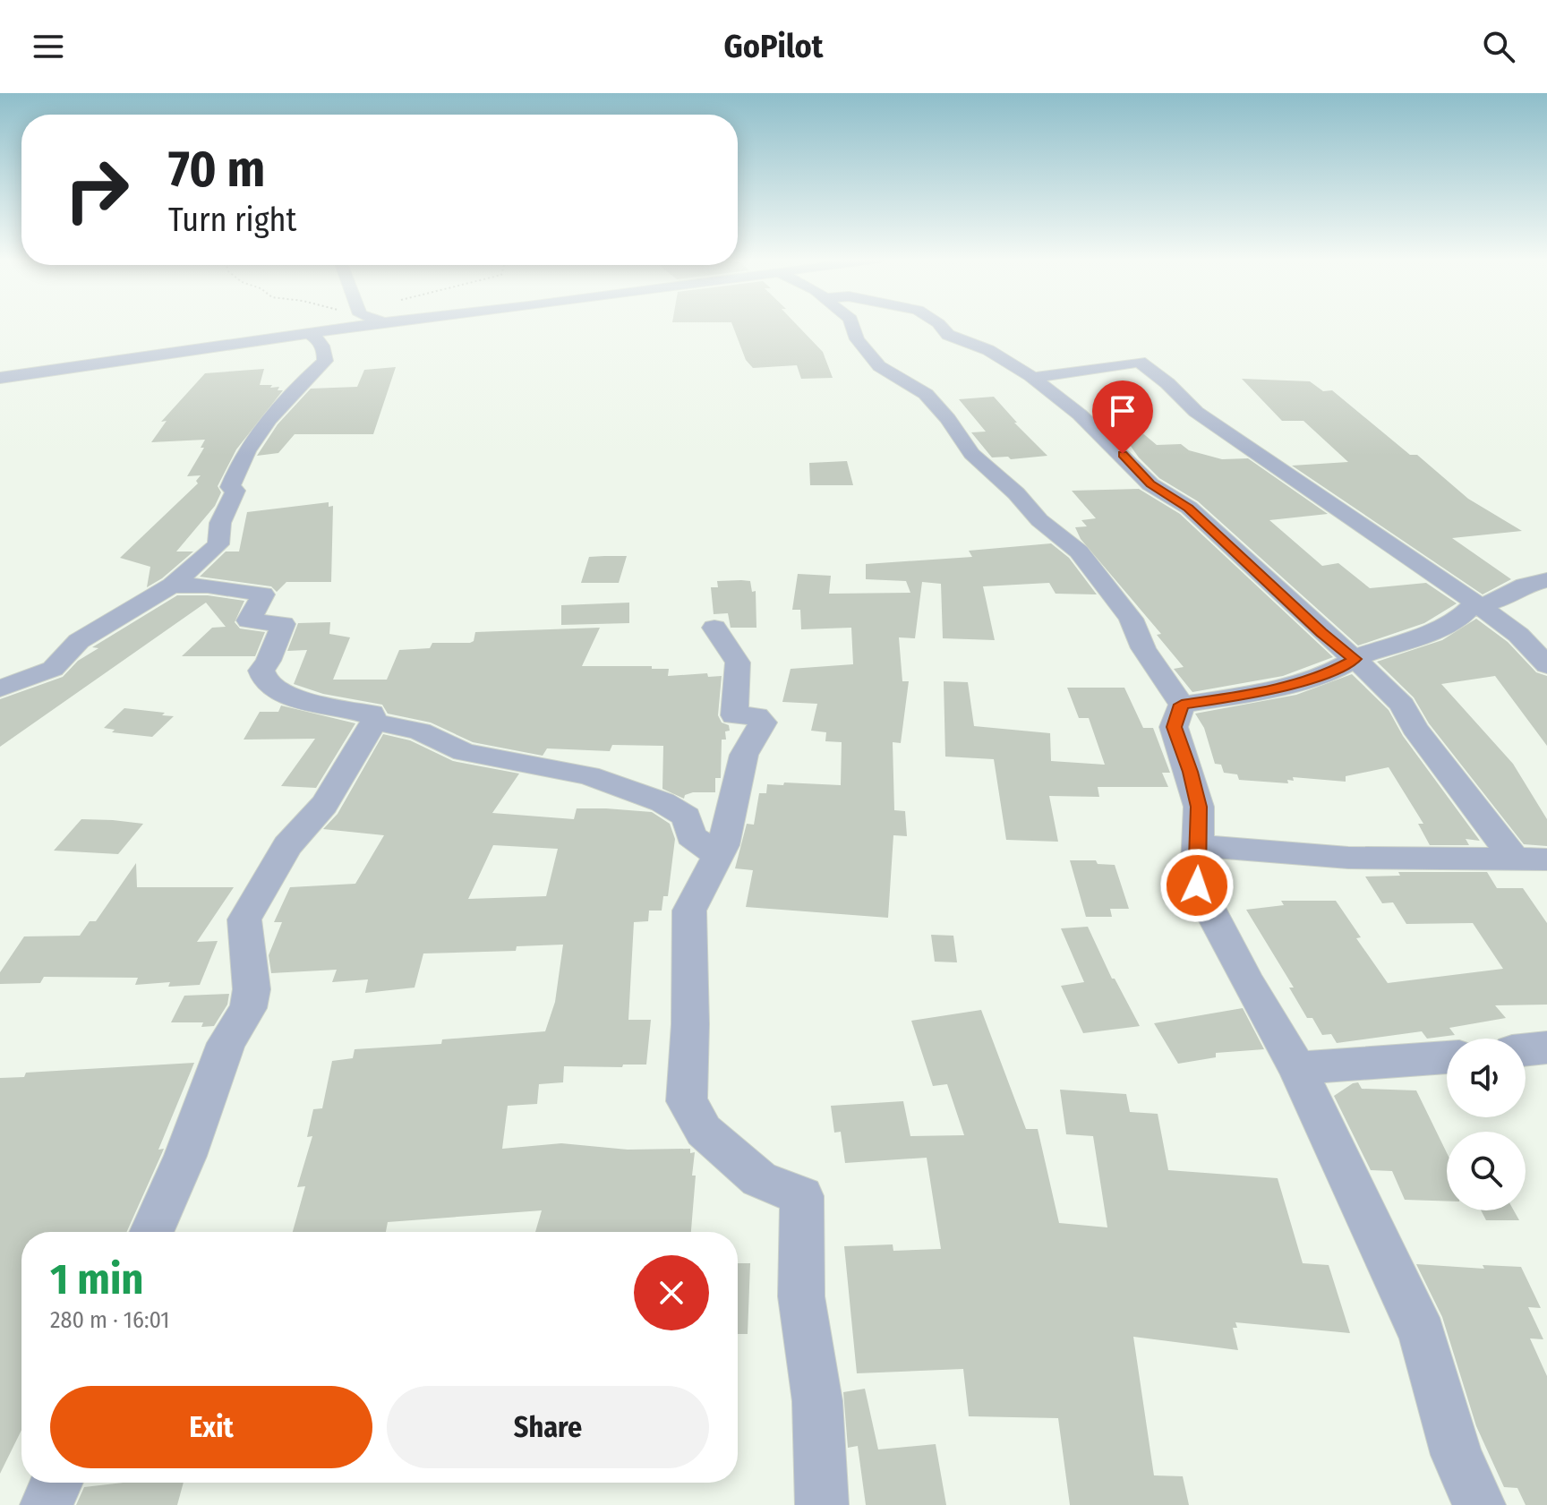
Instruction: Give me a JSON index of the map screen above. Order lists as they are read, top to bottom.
{
  "page": {
    "header": "GoPilot",
    "turn": ["70 m", "Turn right"],
    "heading": ["1 min", "280 m · 16:01"],
    "buttons": ["Exit", "Share"]
  }
}
